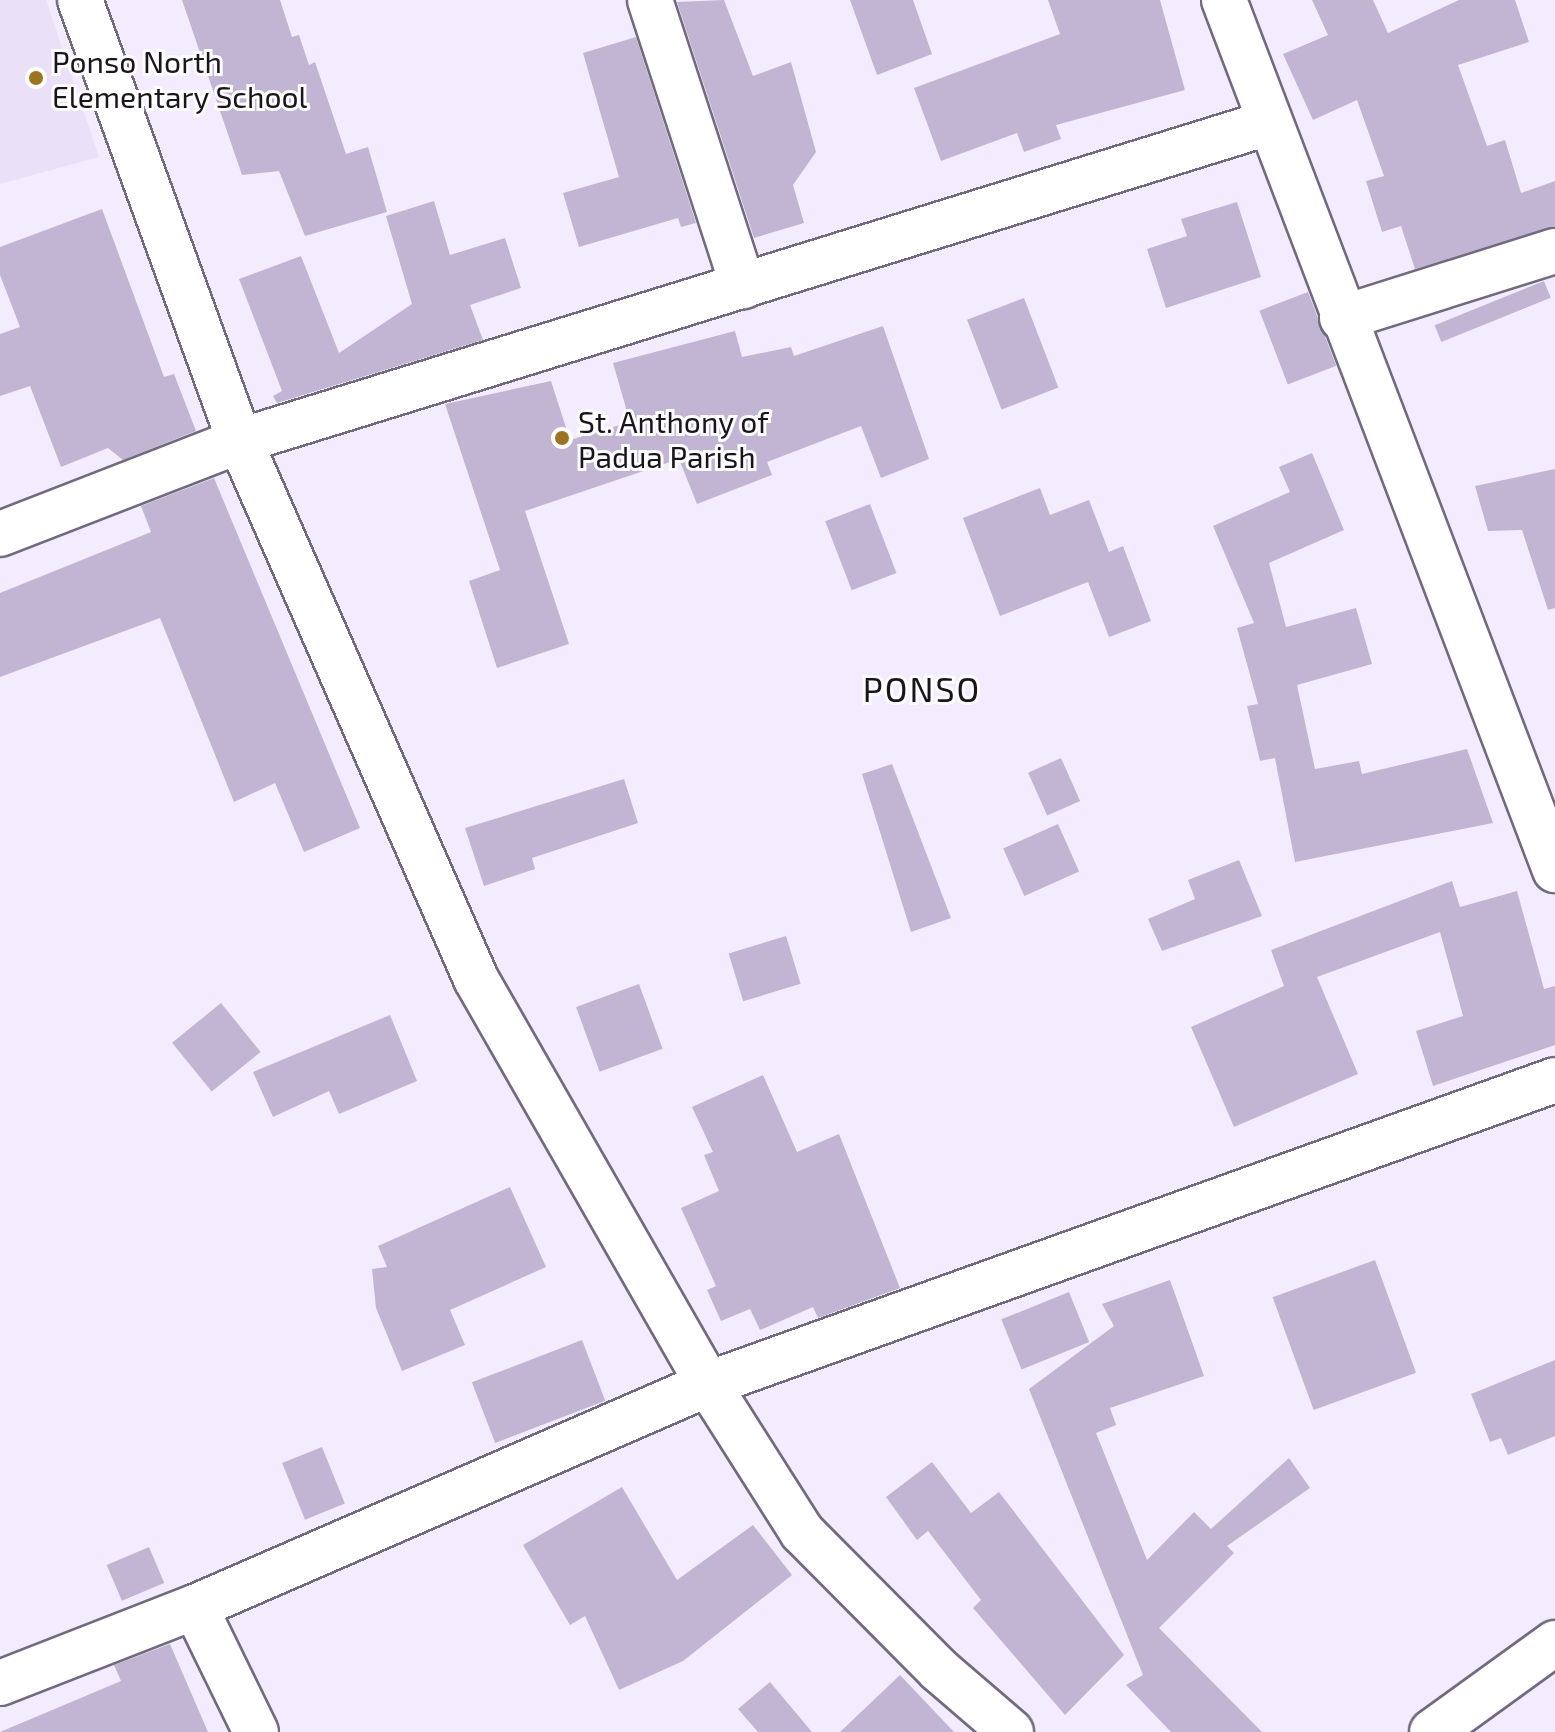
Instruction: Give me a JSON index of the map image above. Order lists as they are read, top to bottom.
{
  "districts": ["PONSO"],
  "places": ["Ponso North Elementary School", "St. Anthony of Padua Parish"]
}
